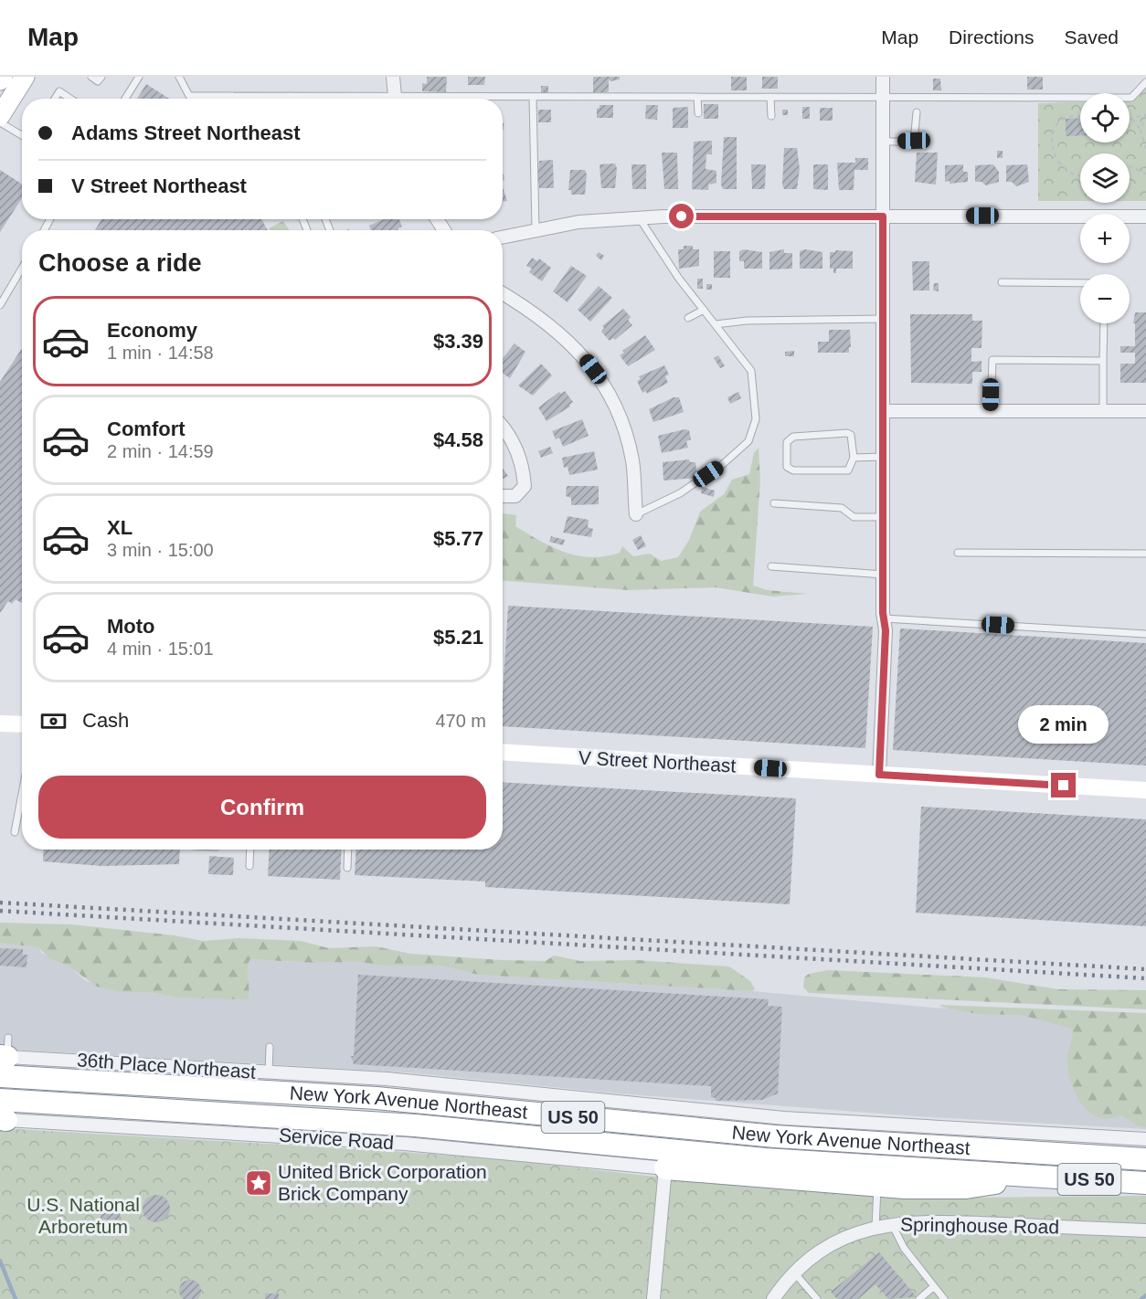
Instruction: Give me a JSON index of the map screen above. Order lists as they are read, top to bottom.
{
  "streets": {
    "highway": ["New York Avenue Northeast", "US 50"],
    "street": [
      "V Street Northeast",
      "36th Place Northeast",
      "Service Road",
      "Springhouse Road"
    ]
  },
  "crossings": [
    ["36th Place Northeast", "New York Avenue Northeast"],
    ["New York Avenue Northeast", "Service Road"]
  ],
  "parks": ["U.S. National Arboretum"],
  "places": {
    "place": ["United Brick Corporation Brick Company"]
  },
  "page": {
    "header": "Map",
    "nav": ["Map", "Directions", "Saved"],
    "map_buttons": ["+", "−"],
    "banner": ["Adams Street Northeast", "V Street Northeast"],
    "heading": "Choose a ride",
    "list": [
      {
        "name": "Economy",
        "note": "1 min · 14:58",
        "value": "$3.39"
      },
      {
        "name": "Comfort",
        "note": "2 min · 14:59",
        "value": "$4.58"
      },
      {
        "name": "XL",
        "note": "3 min · 15:00",
        "value": "$5.77"
      },
      {
        "name": "Moto",
        "note": "4 min · 15:01",
        "value": "$5.21"
      }
    ],
    "pay": ["Cash", "470 m"],
    "bubble": "2 min",
    "buttons": "Confirm"
  }
}
